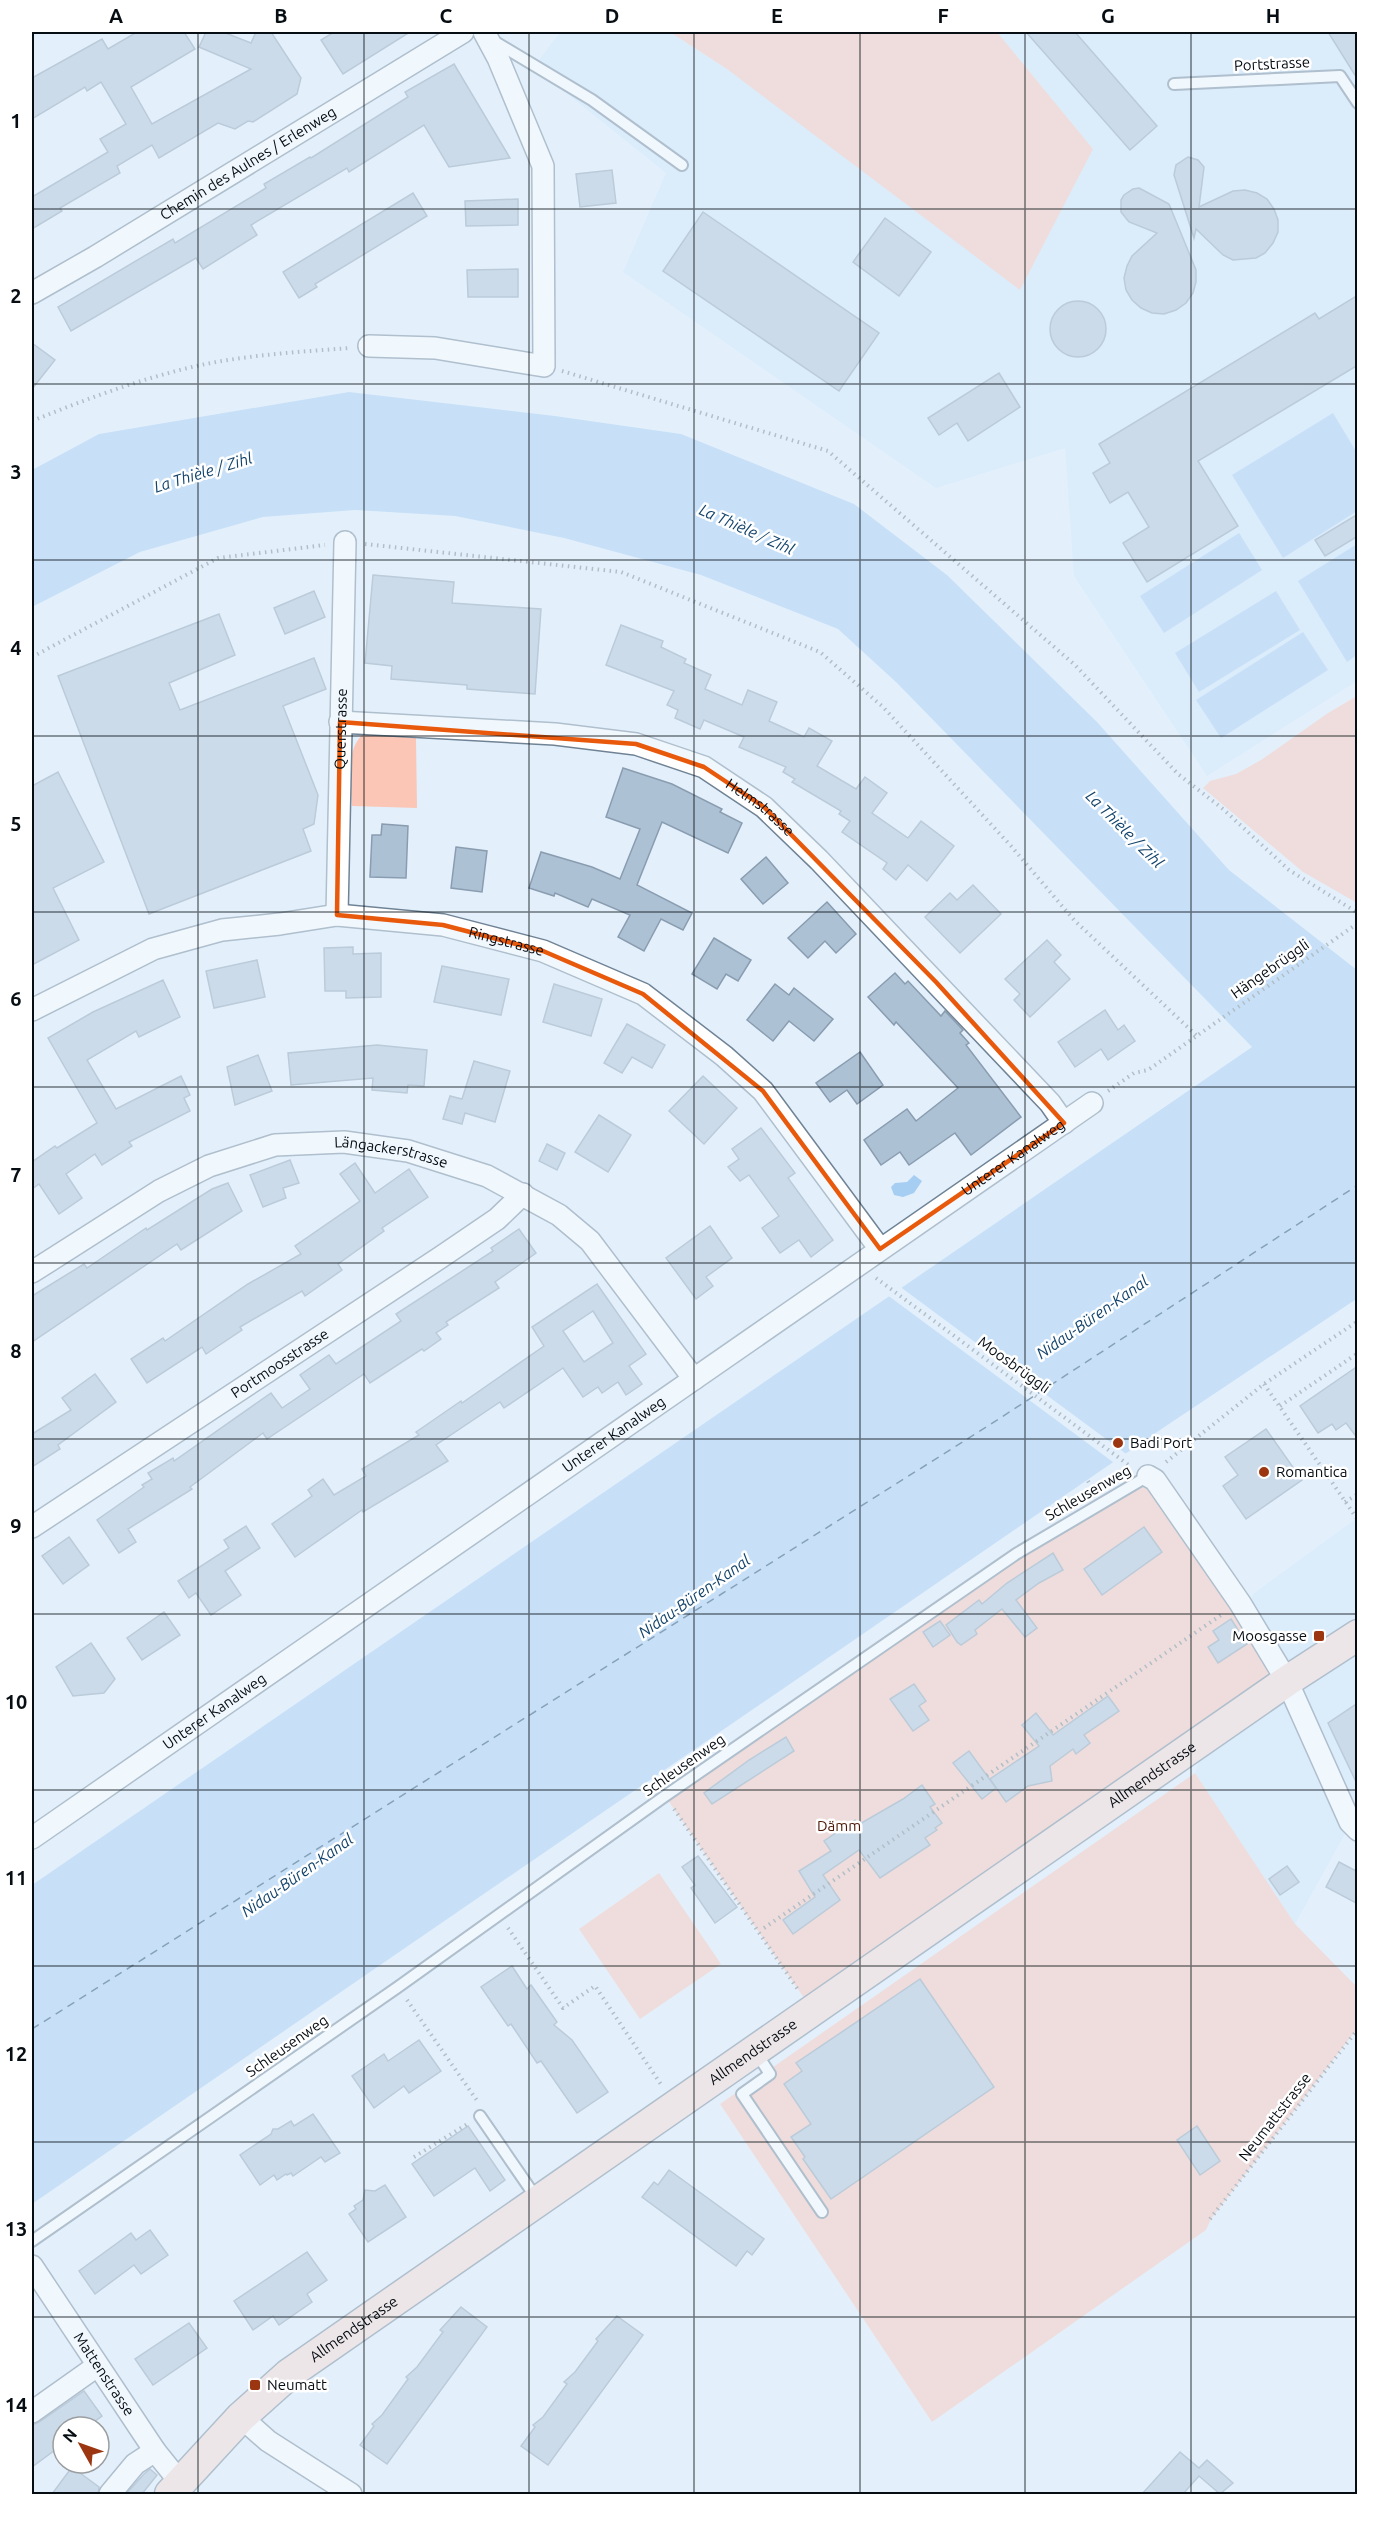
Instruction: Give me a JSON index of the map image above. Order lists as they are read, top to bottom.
{
  "streets": {
    "main road": ["Allmendstrasse"],
    "street": [
      "Chemin des Aulnes / Erlenweg",
      "Querstrasse",
      "Helmstrasse",
      "Ringstrasse",
      "Längackerstrasse",
      "Unterer Kanalweg",
      "Portmoosstrasse",
      "Mattenstrasse"
    ],
    "lane": ["Portstrasse", "Schleusenweg"],
    "path": ["Hängebrüggli", "Moosbrüggli", "Neumattstrasse"]
  },
  "crossings": [
    ["Querstrasse", "Helmstrasse"],
    ["Querstrasse", "Ringstrasse"],
    ["Helmstrasse", "Unterer Kanalweg"],
    ["Ringstrasse", "Unterer Kanalweg"],
    ["Längackerstrasse", "Unterer Kanalweg"],
    ["Längackerstrasse", "Portmoosstrasse"],
    ["Allmendstrasse", "Mattenstrasse"]
  ],
  "water": ["La Thièle / Zihl", "Nidau-Büren-Kanal"],
  "parks": ["Dämm"],
  "places": {
    "other": ["Badi Port", "Romantica"],
    "transit": ["Moosgasse", "Neumatt"]
  },
  "north": "top left",
  "grid": {
    "columns": [
      "A",
      "B",
      "C",
      "D",
      "E",
      "F",
      "G",
      "H"
    ],
    "rows": [
      "1",
      "2",
      "3",
      "4",
      "5",
      "6",
      "7",
      "8",
      "9",
      "10",
      "11",
      "12",
      "13",
      "14"
    ]
  }
}
